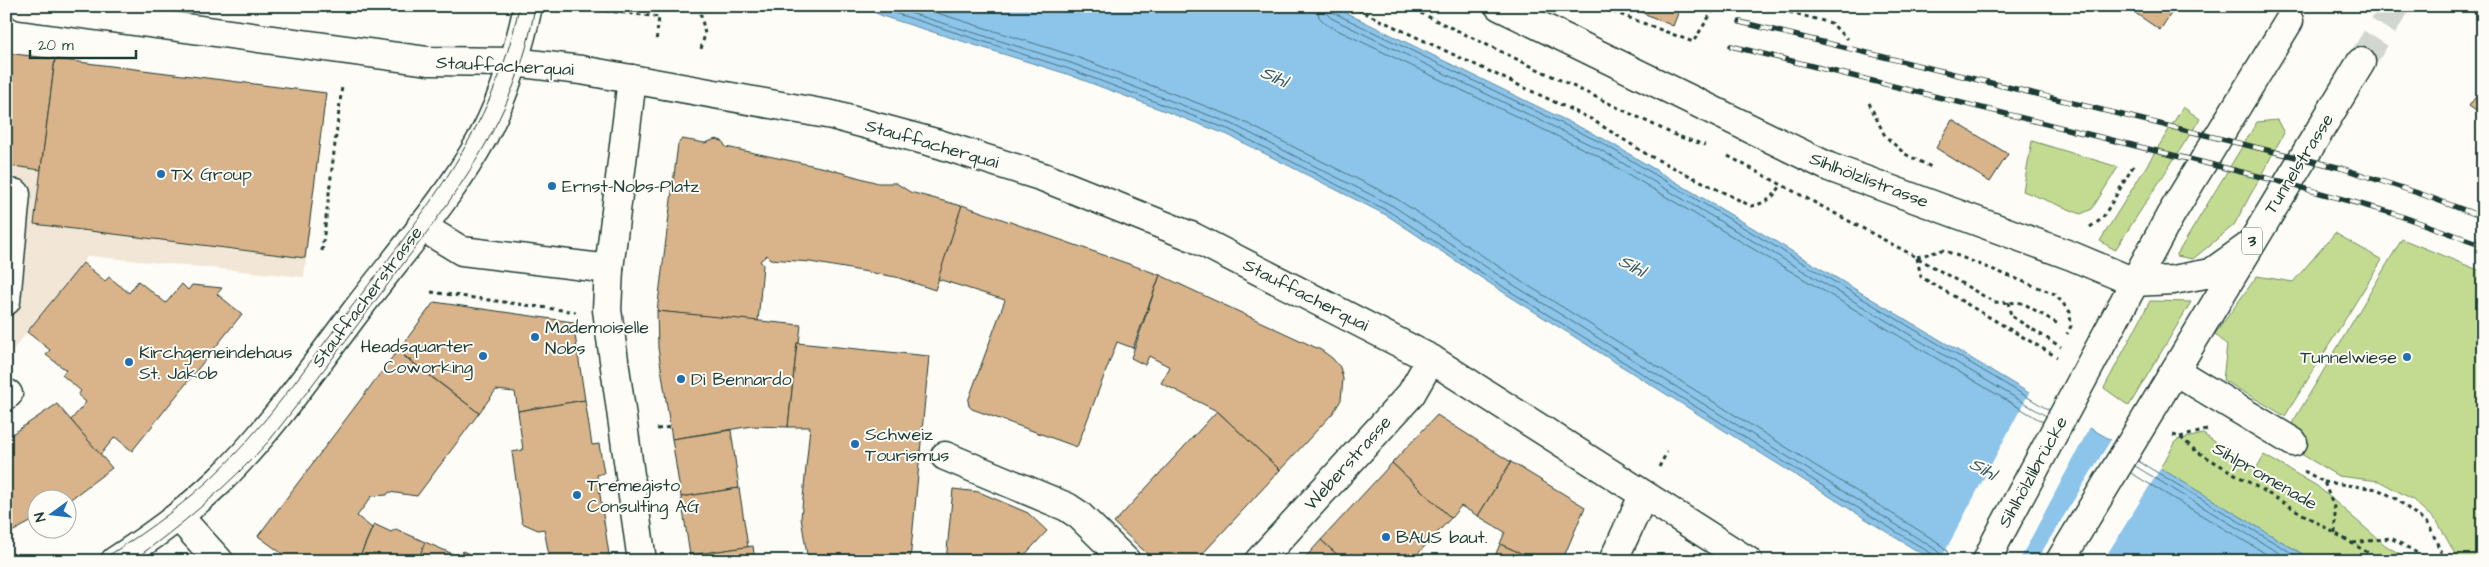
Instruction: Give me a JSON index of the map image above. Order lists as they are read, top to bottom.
{
  "streets": {
    "street": [
      "Stauffacherquai",
      "Tunnelstrasse",
      "Sihlhölzlistrasse",
      "3",
      "Stauffacherstrasse",
      "Weberstrasse",
      "Sihlhölzlibrücke"
    ],
    "path": ["Sihlpromenade"]
  },
  "crossings": [
    ["Stauffacherquai", "Stauffacherstrasse"],
    ["Stauffacherquai", "Weberstrasse"],
    ["Tunnelstrasse", "Sihlhölzlistrasse"],
    ["Tunnelstrasse", "3"],
    ["Tunnelstrasse", "Sihlpromenade"],
    ["Sihlhölzlistrasse", "Sihlhölzlibrücke"],
    ["3", "Sihlpromenade"]
  ],
  "water": ["Sihl"],
  "places": [
    "TX Group",
    "Ernst-Nobs-Platz",
    "Mademoiselle Nobs",
    "Headsquarter Coworking",
    "Tunnelwiese",
    "Kirchgemeindehaus St. Jakob",
    "Di Bennardo",
    "Schweiz Tourismus",
    "Tremegisto Consulting AG",
    "BAUS baut."
  ],
  "scale_bar": "20 m",
  "north": "left"
}
